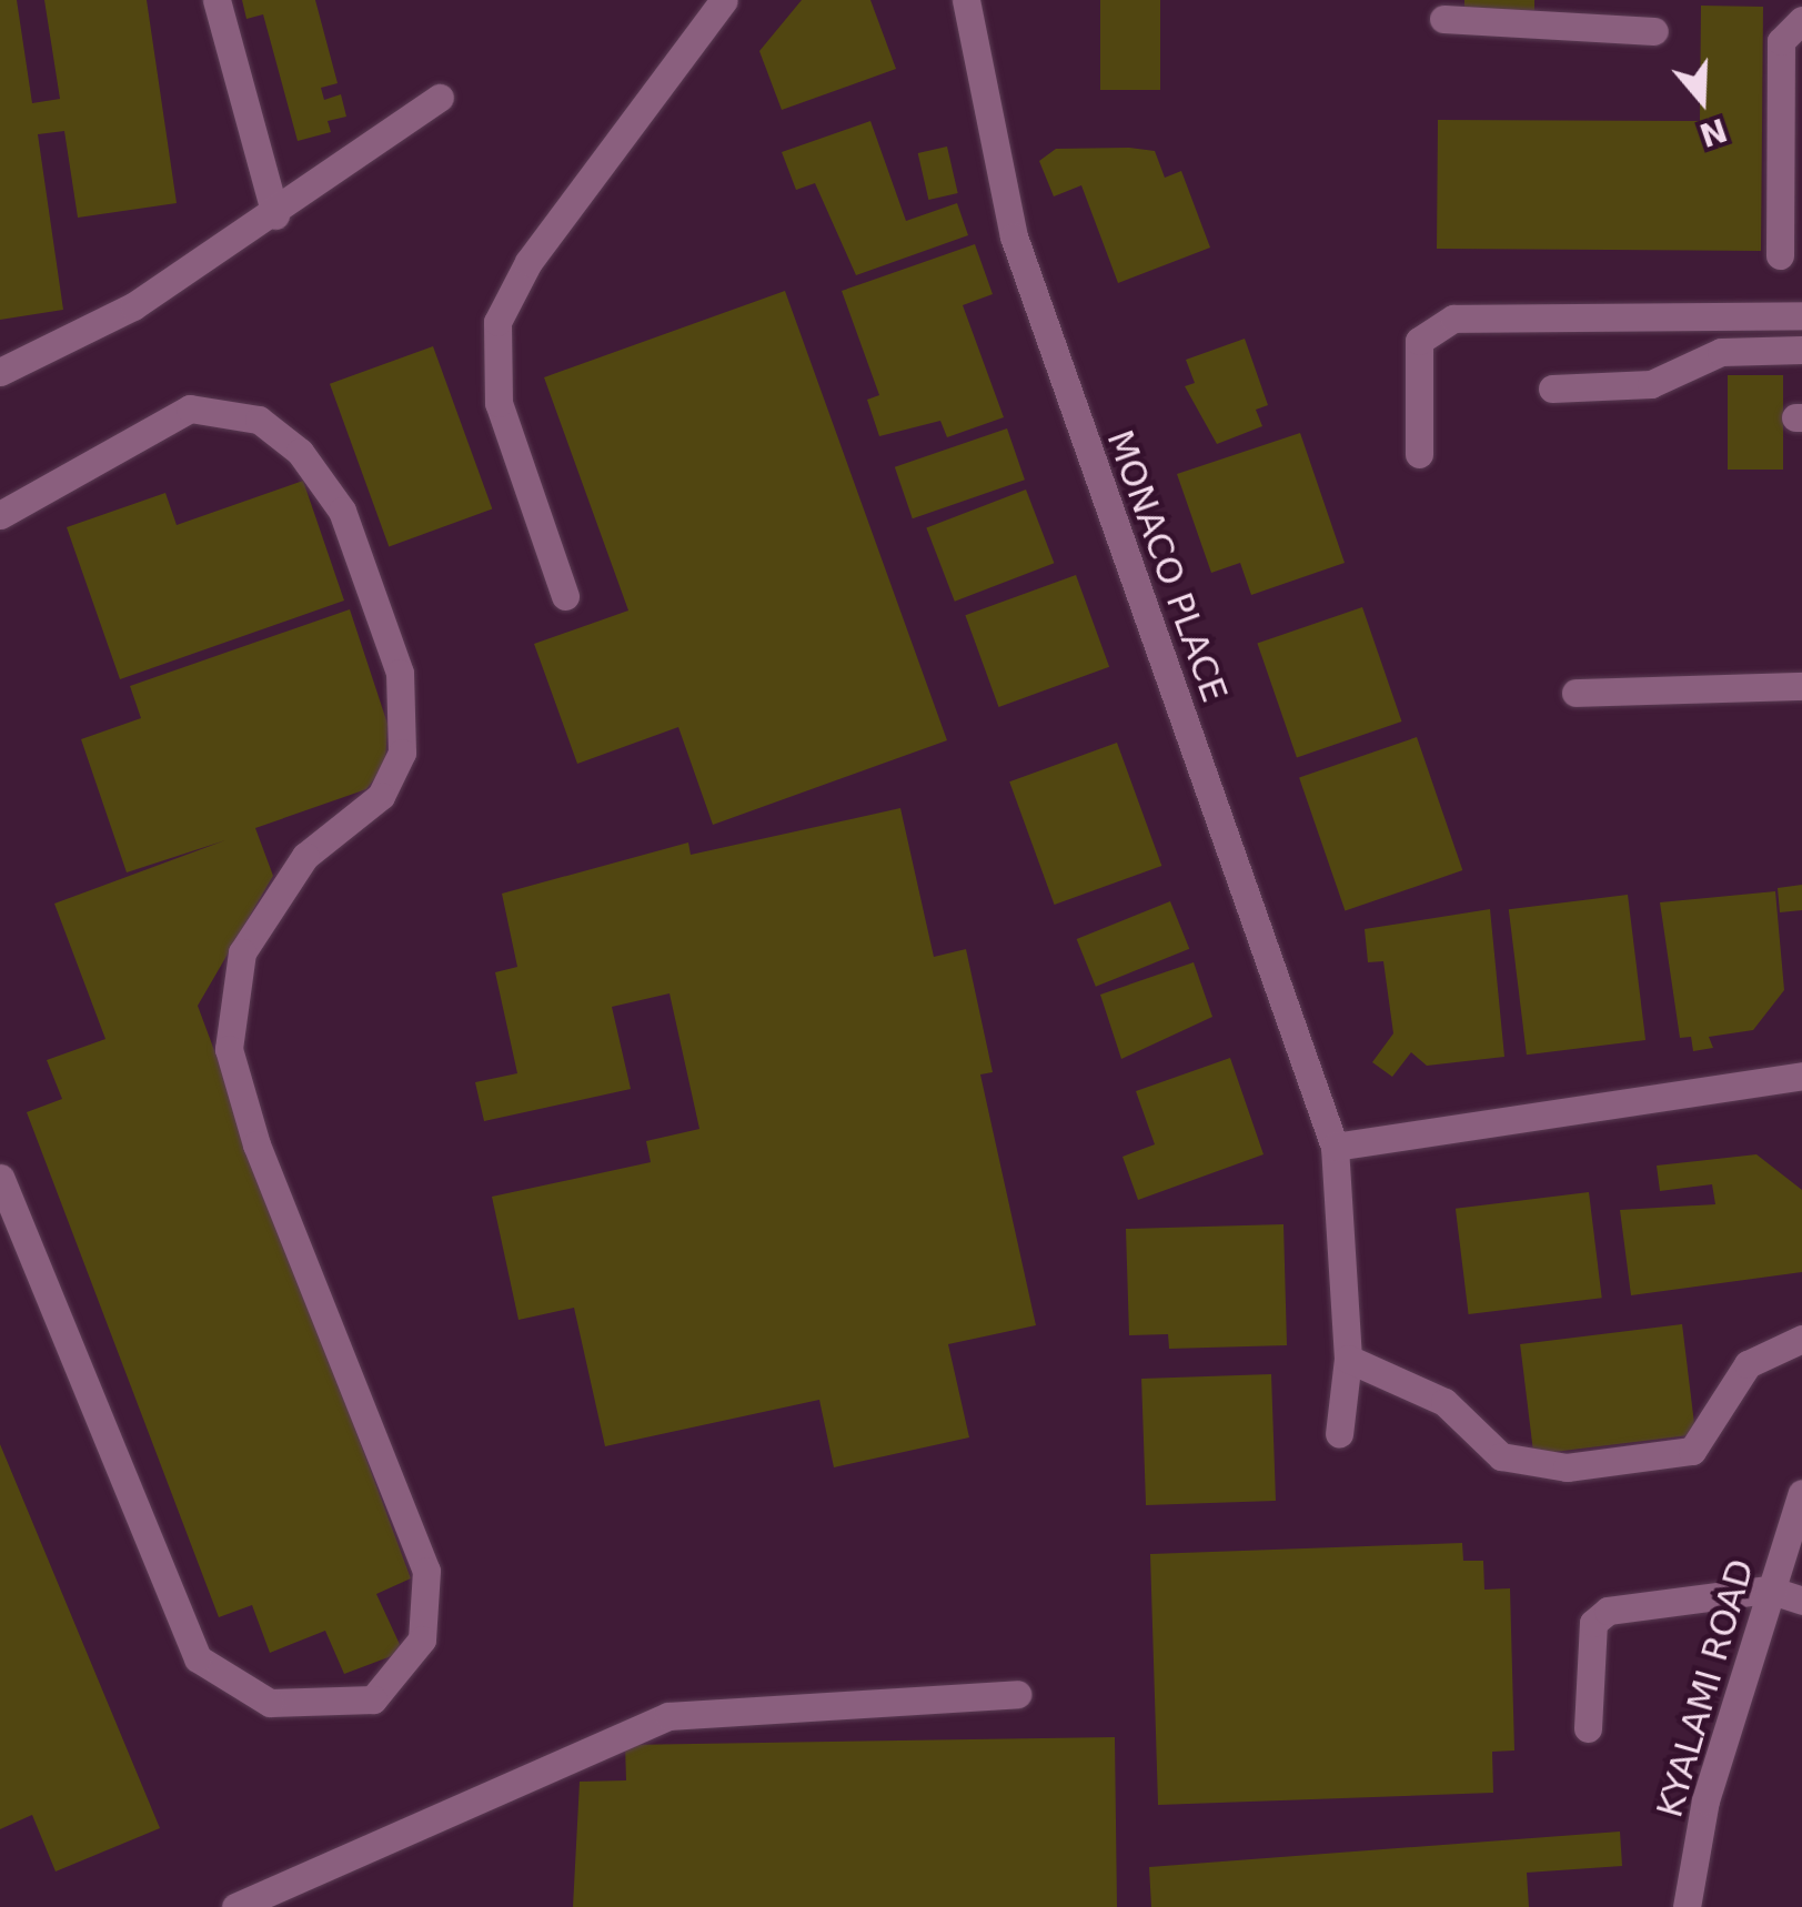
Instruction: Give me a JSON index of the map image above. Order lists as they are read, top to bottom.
{
  "streets": {
    "lane": ["MONACO PLACE", "KYALAMI ROAD"]
  },
  "north": "bottom"
}
